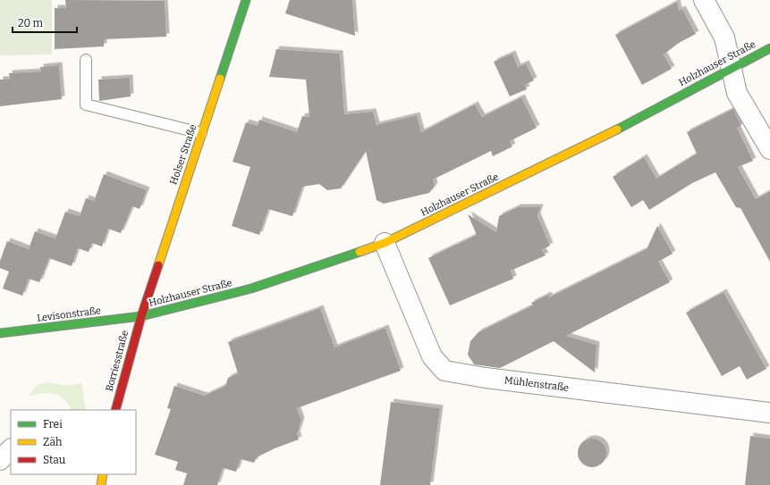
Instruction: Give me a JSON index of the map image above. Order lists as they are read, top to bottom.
{
  "streets": {
    "street": [
      "Holzhauser Straße",
      "Holser Straße",
      "Levisonstraße",
      "Borriesstraße",
      "Mühlenstraße"
    ]
  },
  "crossings": [
    ["Holzhauser Straße", "Holser Straße"],
    ["Holzhauser Straße", "Levisonstraße"],
    ["Holzhauser Straße", "Borriesstraße"],
    ["Holzhauser Straße", "Mühlenstraße"],
    ["Holser Straße", "Levisonstraße"],
    ["Holser Straße", "Borriesstraße"],
    ["Levisonstraße", "Borriesstraße"]
  ],
  "legend": ["Frei", "Zäh", "Stau"],
  "scale_bar": "20 m"
}
